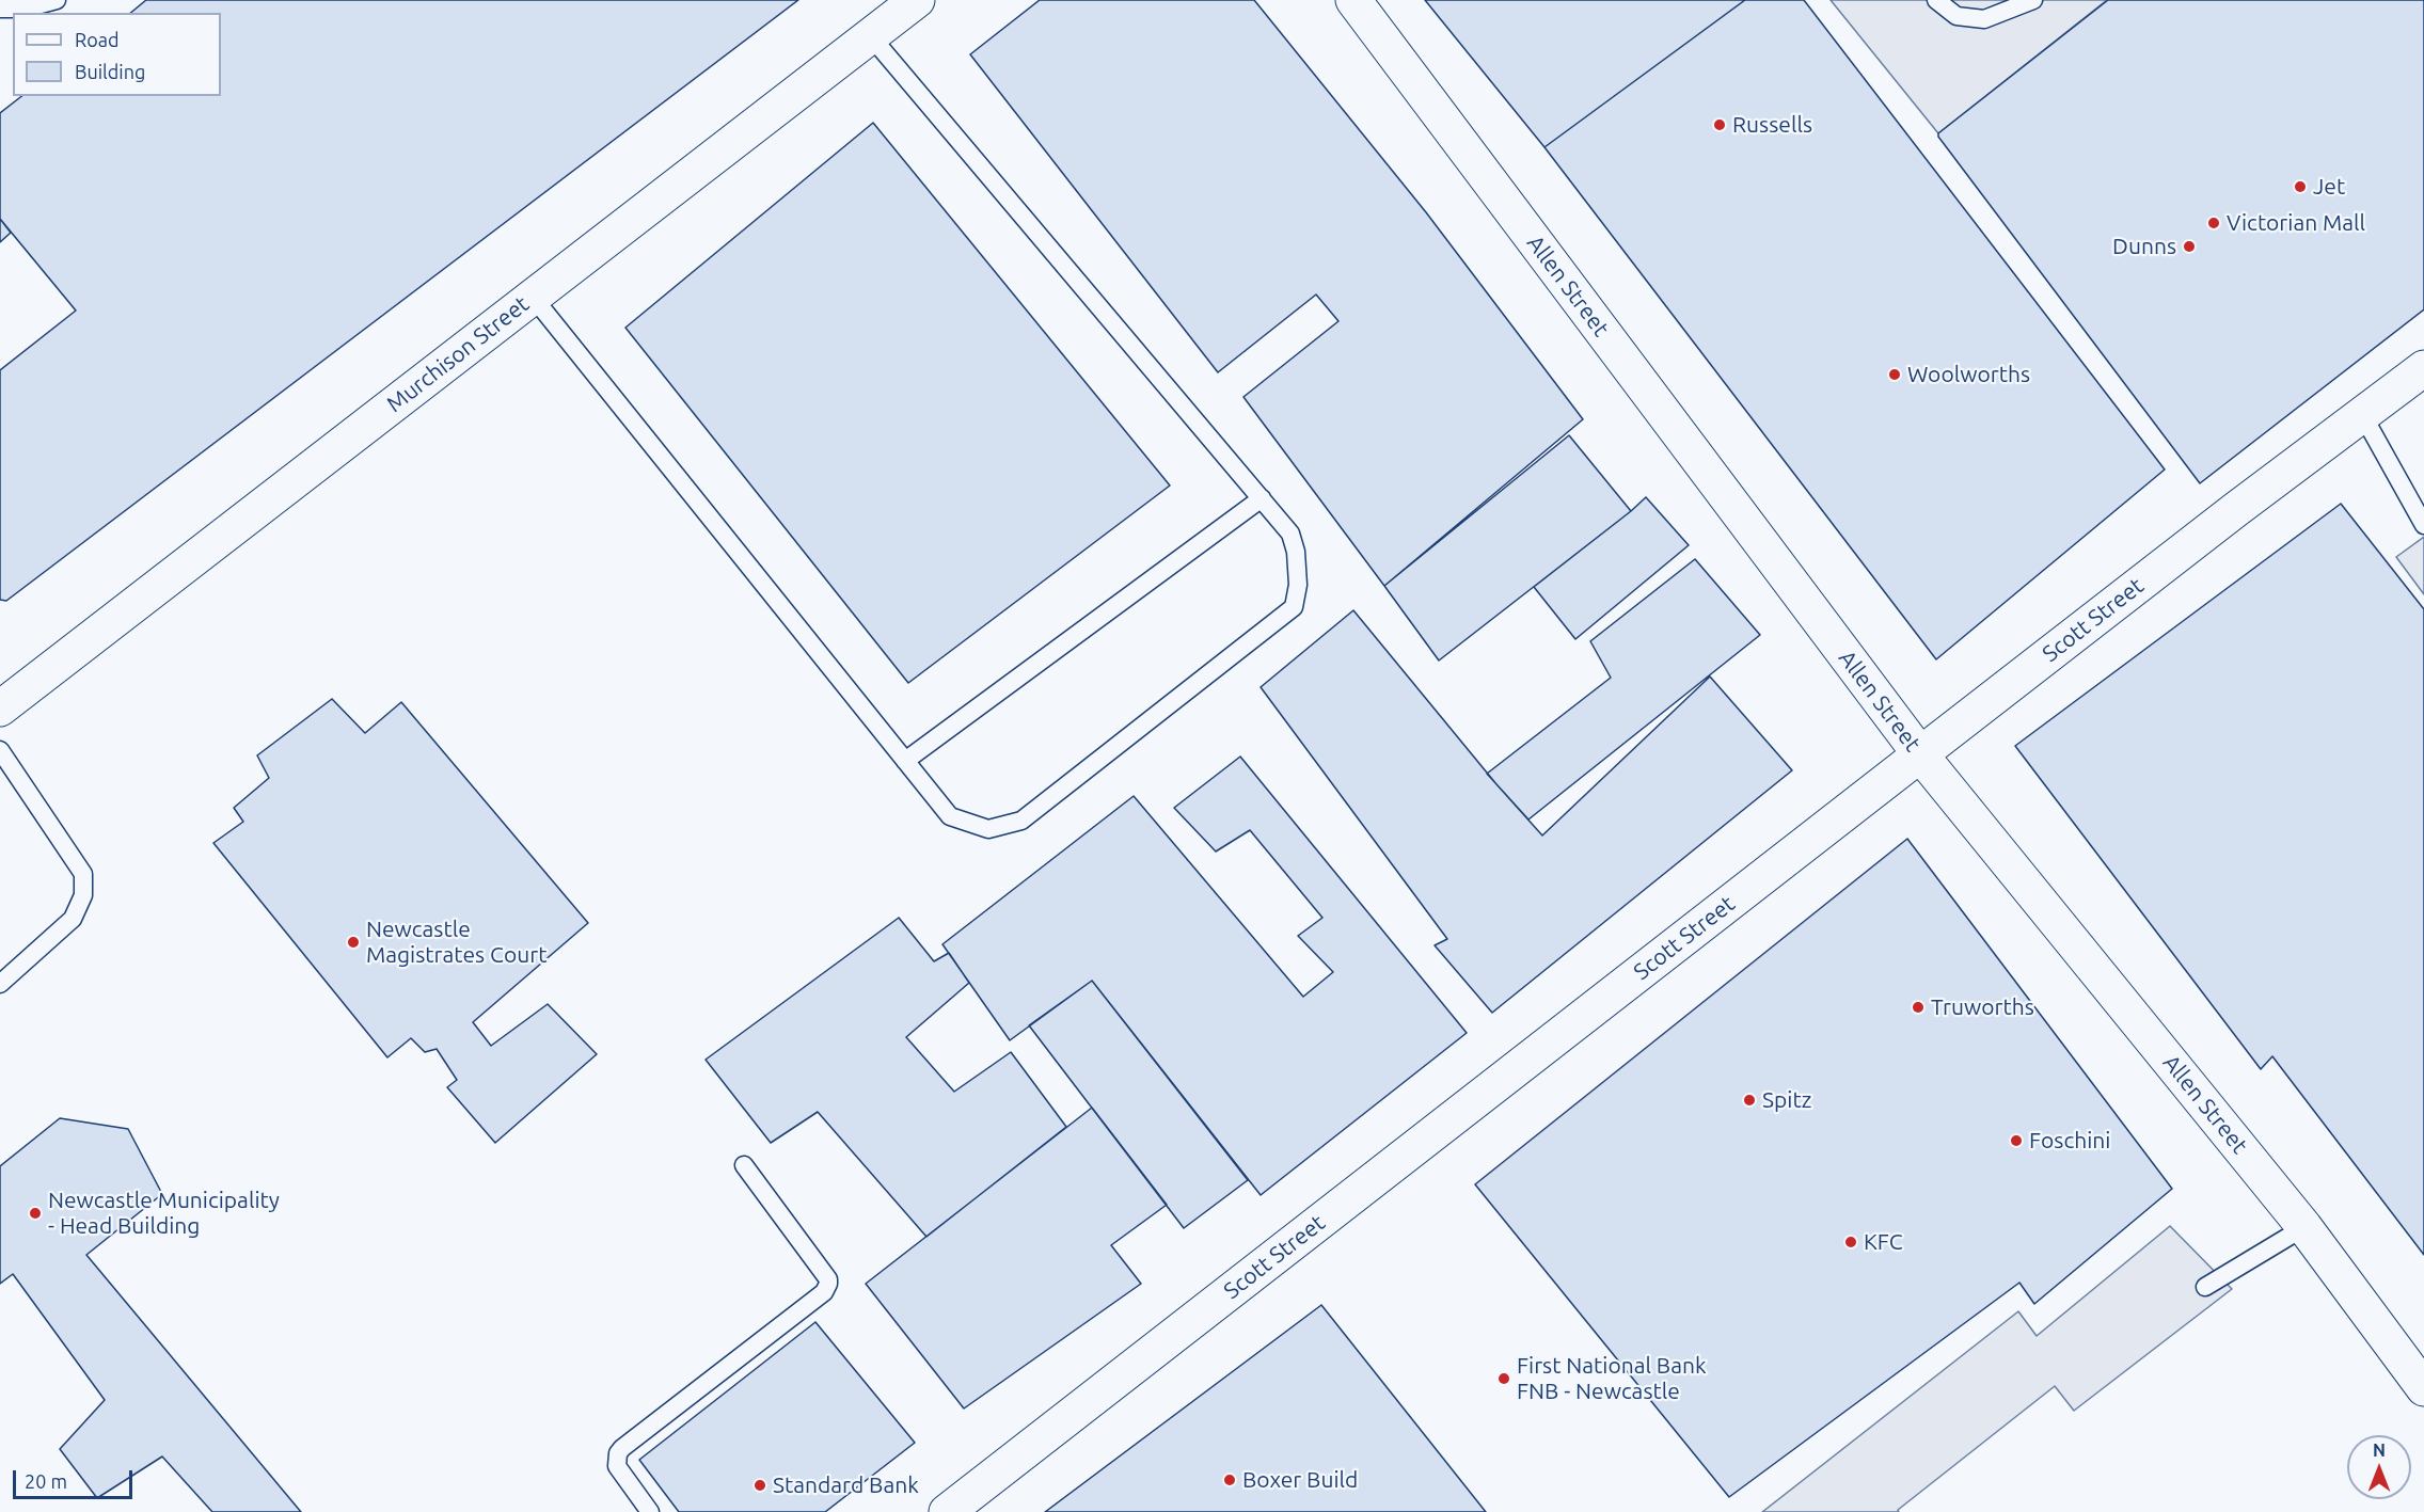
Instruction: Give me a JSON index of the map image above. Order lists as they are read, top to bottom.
{
  "streets": {
    "street": ["Allen Street", "Murchison Street", "Scott Street"]
  },
  "crossings": [
    ["Allen Street", "Scott Street"]
  ],
  "places": [
    "Russells",
    "Jet",
    "Victorian Mall",
    "Dunns",
    "Woolworths",
    "Newcastle Magistrates Court",
    "Truworths",
    "Spitz",
    "Foschini",
    "Newcastle Municipality - Head Building",
    "KFC",
    "First National Bank FNB - Newcastle",
    "Boxer Build",
    "Standard Bank"
  ],
  "legend": ["Road", "Building"],
  "scale_bar": "20 m",
  "north": "top"
}
